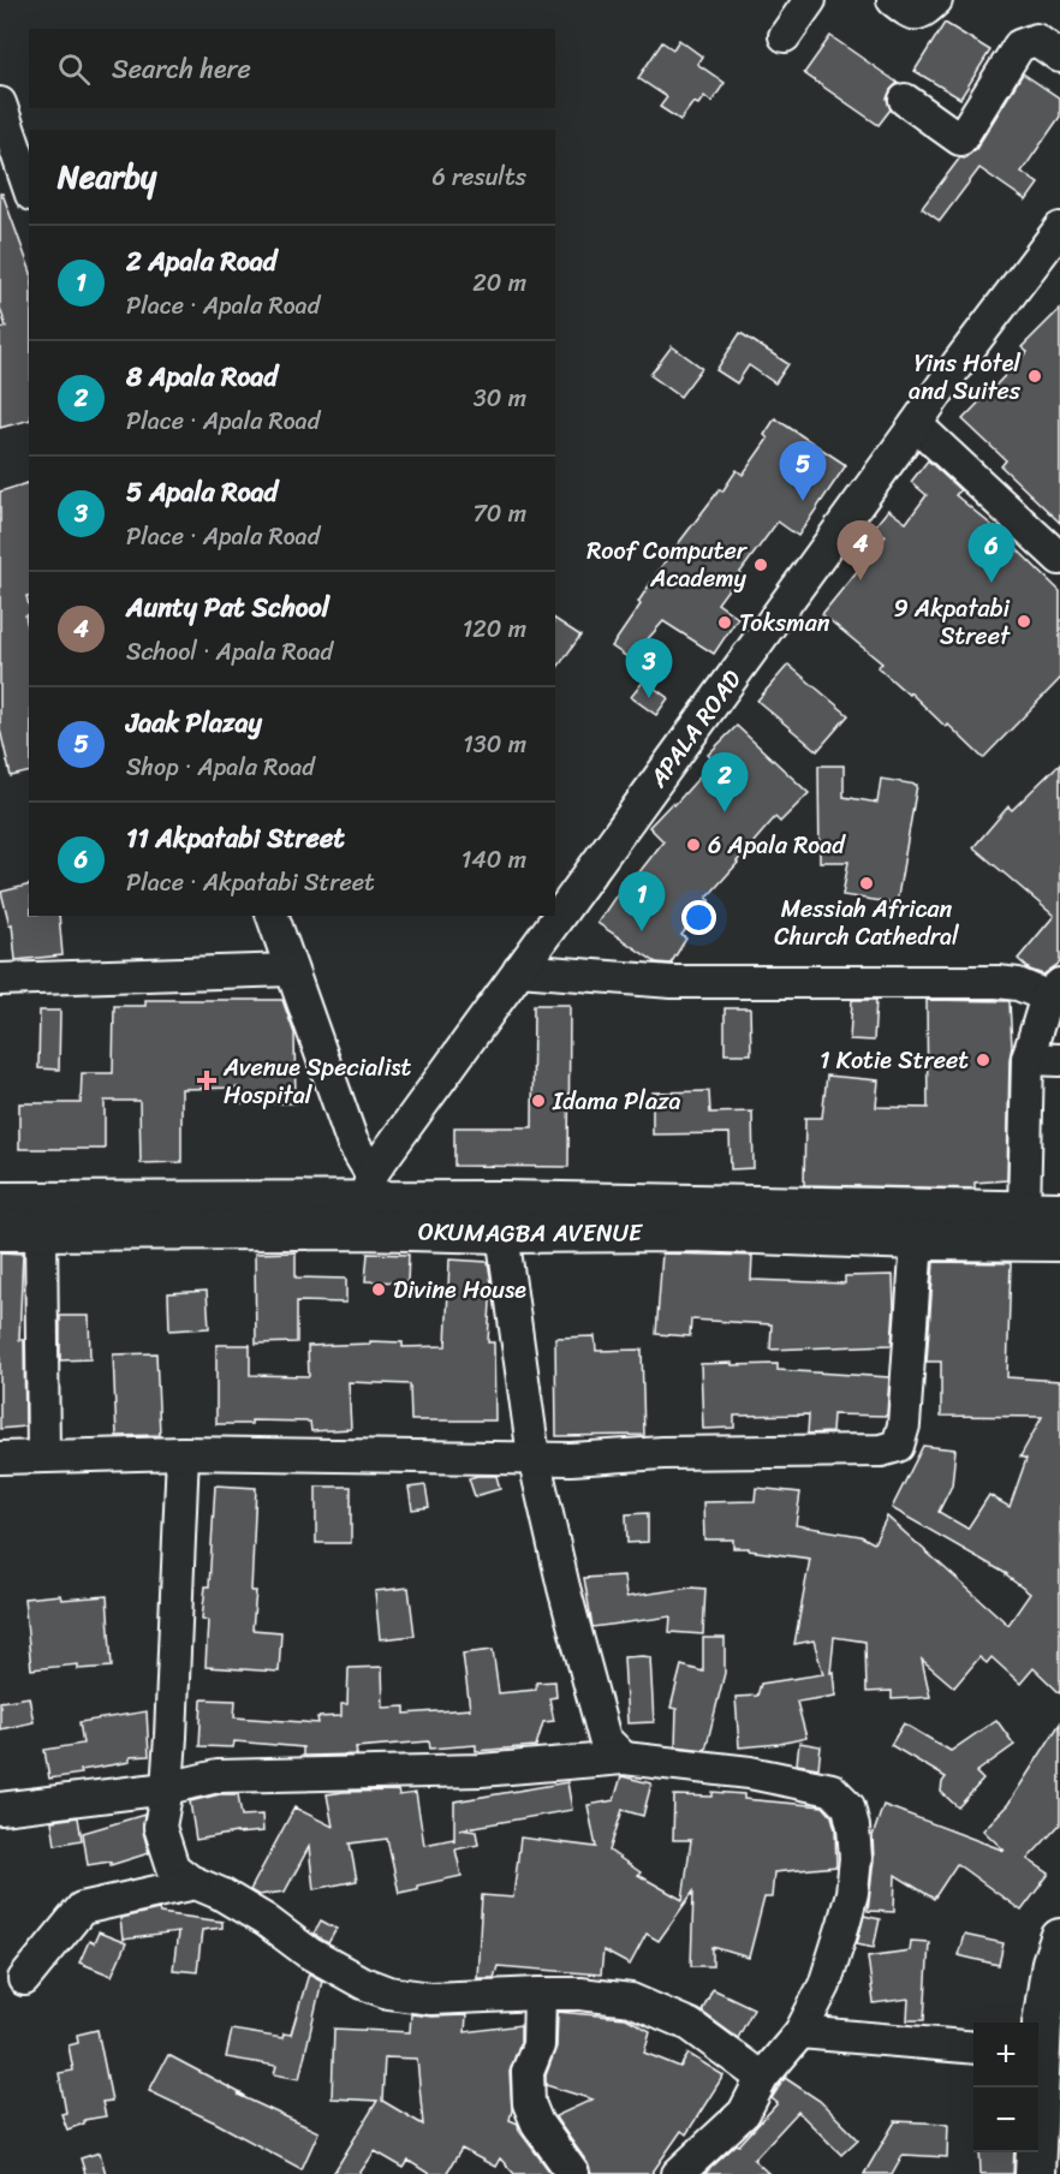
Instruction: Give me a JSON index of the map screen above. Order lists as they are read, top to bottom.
{
  "streets": {
    "main road": ["OKUMAGBA AVENUE"],
    "street": ["APALA ROAD"]
  },
  "crossings": [
    ["APALA ROAD", "OKUMAGBA AVENUE"]
  ],
  "places": {
    "other": [
      "Yins Hotel and Suites",
      "Roof Computer Academy",
      "9 Akpatabi Street",
      "Toksman",
      "6 Apala Road",
      "Messiah African Church Cathedral",
      "1 Kotie Street",
      "Idama Plaza",
      "Divine House"
    ],
    "health": ["Avenue Specialist Hospital"]
  },
  "page": {
    "search": "Search here",
    "heading": ["Nearby", "6 results"],
    "list": [
      {
        "mark": "1",
        "name": "2 Apala Road",
        "note": "Place · Apala Road",
        "value": "20 m"
      },
      {
        "mark": "2",
        "name": "8 Apala Road",
        "note": "Place · Apala Road",
        "value": "30 m"
      },
      {
        "mark": "3",
        "name": "5 Apala Road",
        "note": "Place · Apala Road",
        "value": "70 m"
      },
      {
        "mark": "4",
        "name": "Aunty Pat School",
        "note": "School · Apala Road",
        "value": "120 m"
      },
      {
        "mark": "5",
        "name": "Jaak Plazay",
        "note": "Shop · Apala Road",
        "value": "130 m"
      },
      {
        "mark": "6",
        "name": "11 Akpatabi Street",
        "note": "Place · Akpatabi Street",
        "value": "140 m"
      }
    ],
    "pins": [
      "5",
      "4",
      "6",
      "3",
      "2",
      "1"
    ],
    "map_buttons": ["+", "−"]
  }
}
